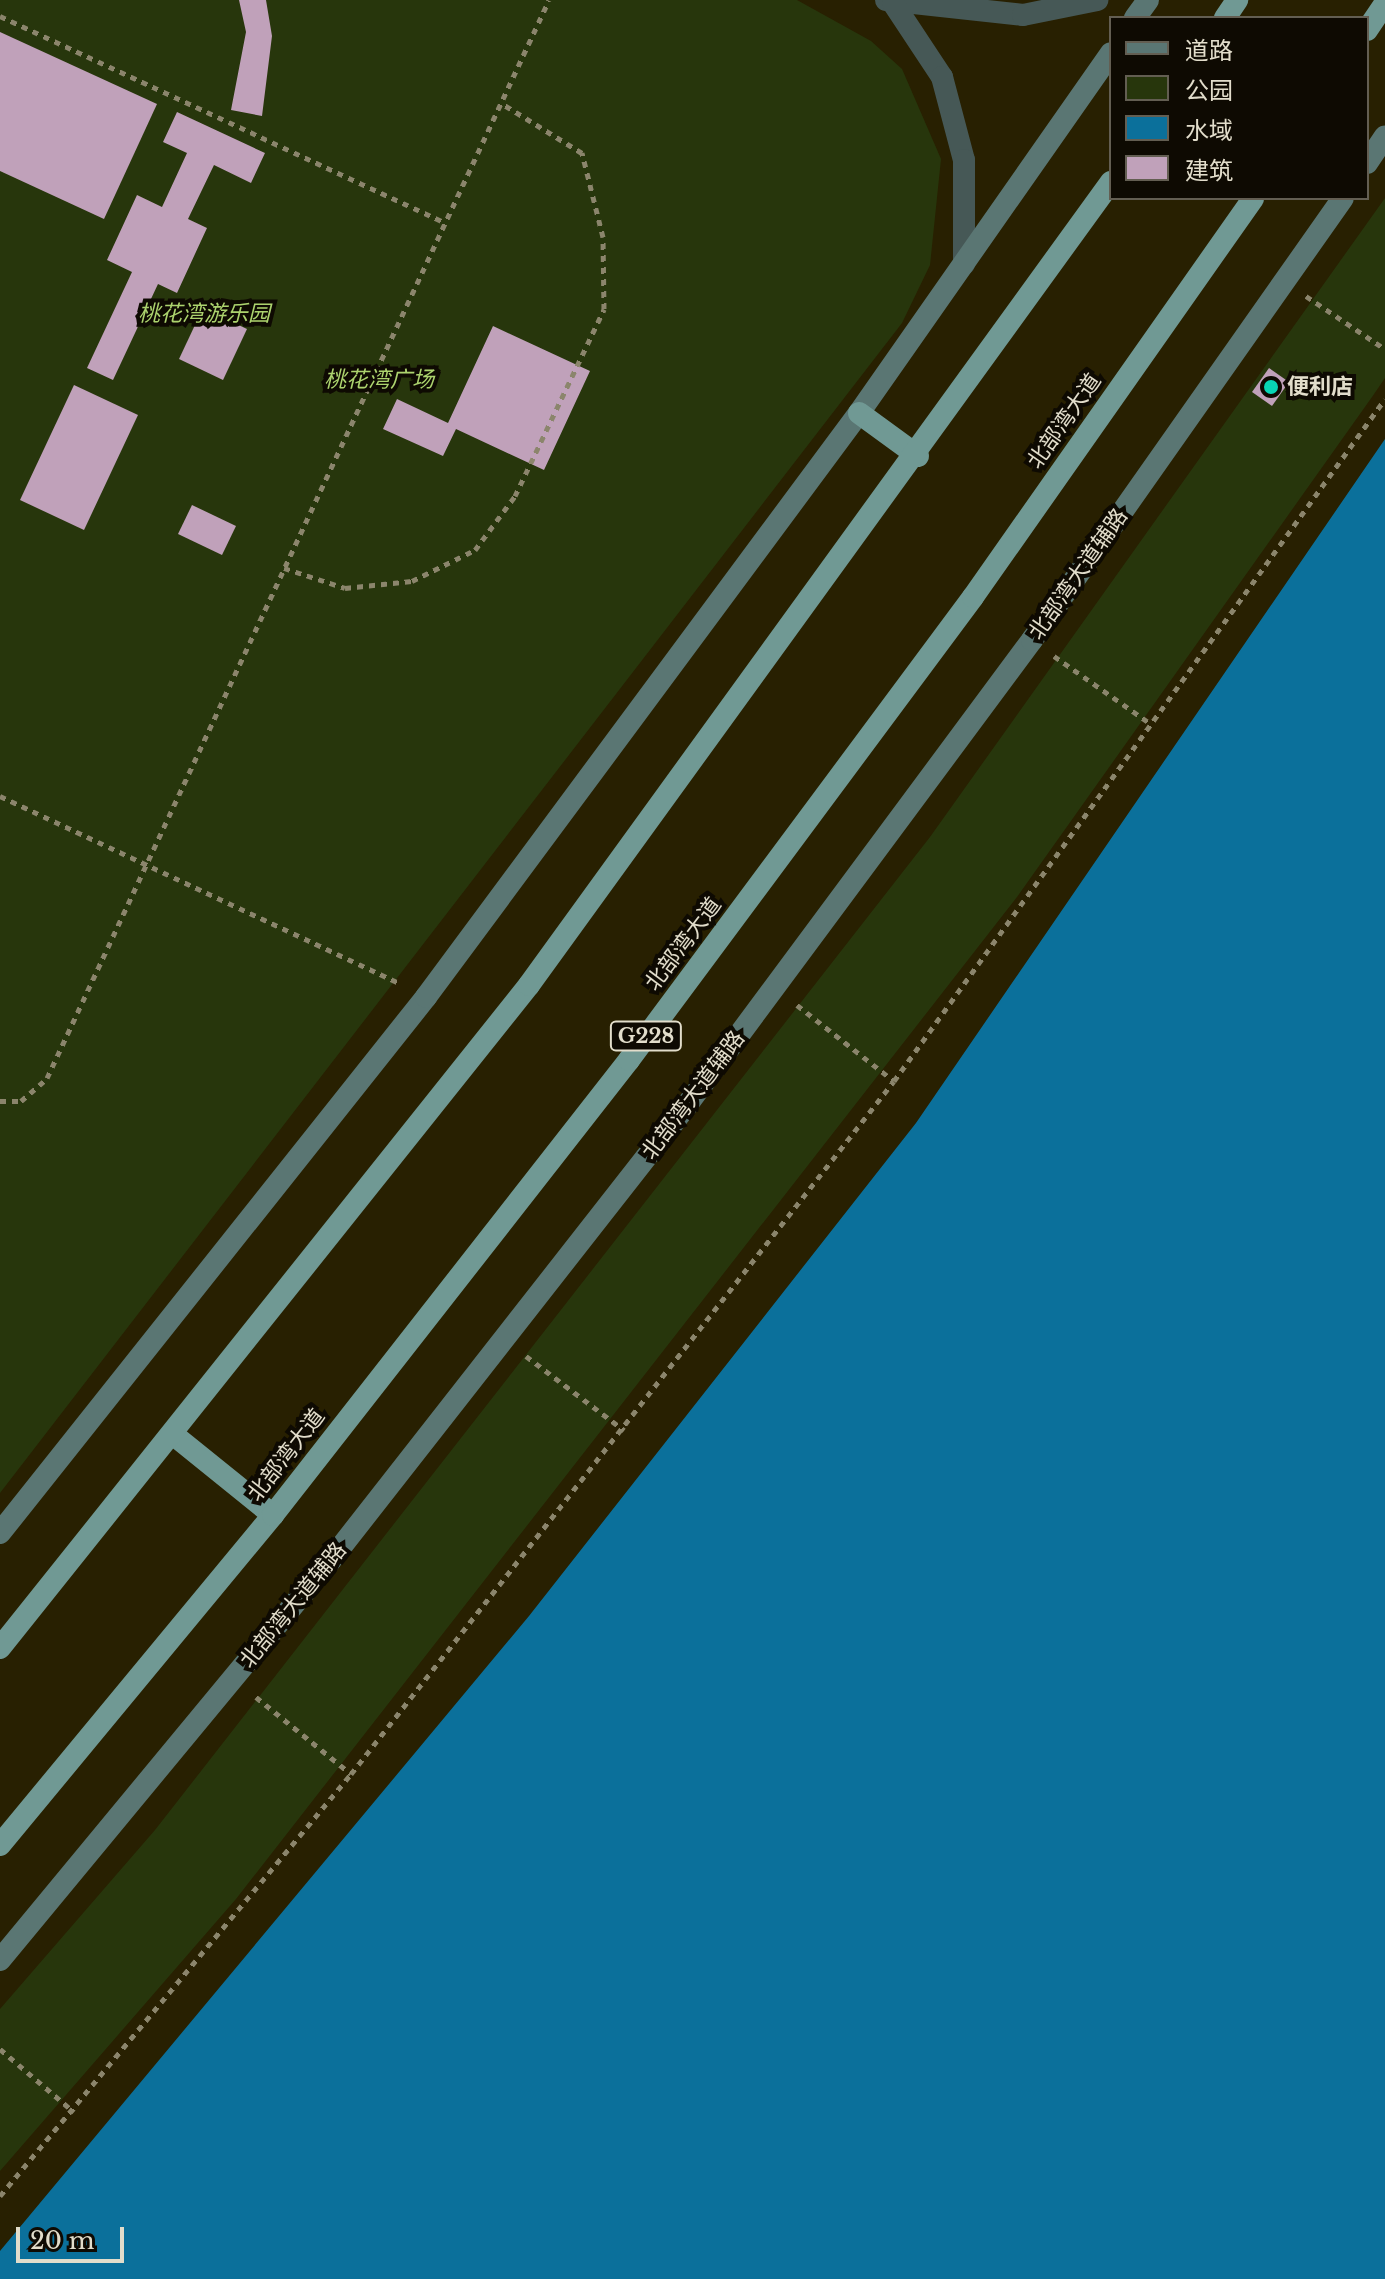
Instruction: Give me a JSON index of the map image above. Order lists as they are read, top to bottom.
{
  "streets": {
    "highway": ["北部湾大道", "G228"],
    "main road": ["北部湾大道辅路"]
  },
  "parks": ["桃花湾游乐园", "桃花湾广场"],
  "places": ["便利店"],
  "legend": [
    "道路",
    "公园",
    "水域",
    "建筑"
  ],
  "scale_bar": "20 m"
}
